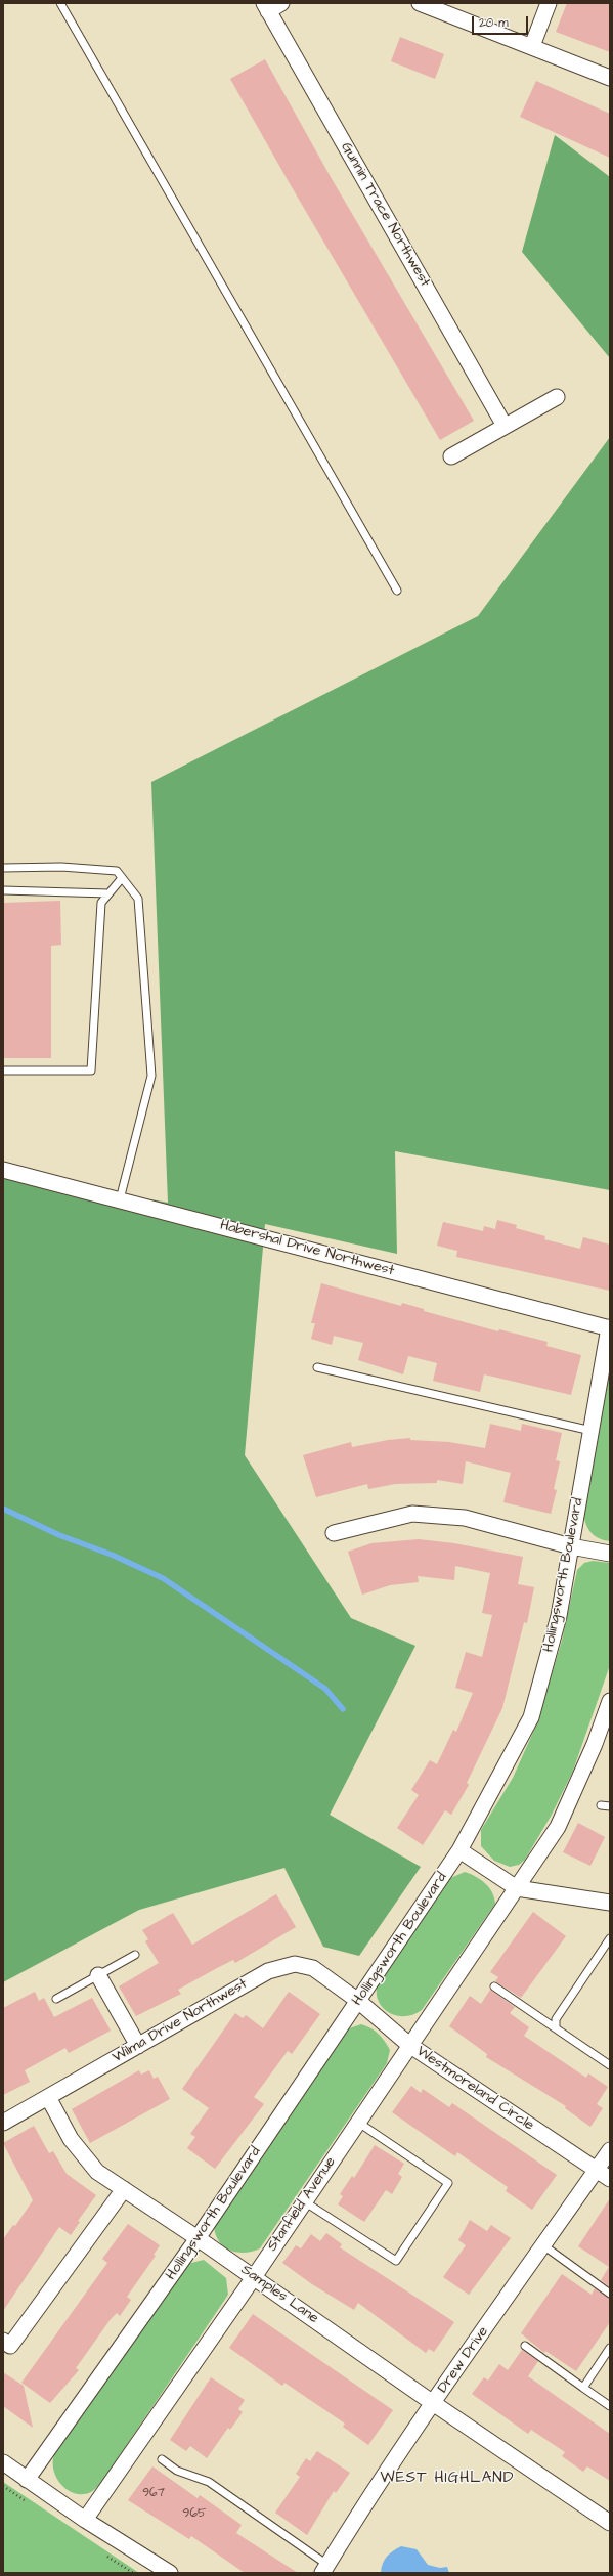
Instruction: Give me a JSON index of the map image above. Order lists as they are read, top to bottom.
{
  "streets": {
    "street": [
      "Gunnin Trace Northwest",
      "Habershal Drive Northwest",
      "Hollingsworth Boulevard",
      "Wilma Drive Northwest",
      "Westmoreland Circle",
      "Stanfield Avenue",
      "Samples Lane",
      "Drew Drive"
    ]
  },
  "crossings": [
    ["Habershal Drive Northwest", "Hollingsworth Boulevard"],
    ["Hollingsworth Boulevard", "Wilma Drive Northwest"],
    ["Hollingsworth Boulevard", "Westmoreland Circle"],
    ["Hollingsworth Boulevard", "Samples Lane"],
    ["Wilma Drive Northwest", "Westmoreland Circle"],
    ["Wilma Drive Northwest", "Samples Lane"],
    ["Westmoreland Circle", "Stanfield Avenue"],
    ["Westmoreland Circle", "Drew Drive"],
    ["Stanfield Avenue", "Samples Lane"],
    ["Samples Lane", "Drew Drive"]
  ],
  "districts": ["WEST HIGHLAND"],
  "house_numbers": ["967", "965"],
  "scale_bar": "20 m"
}
